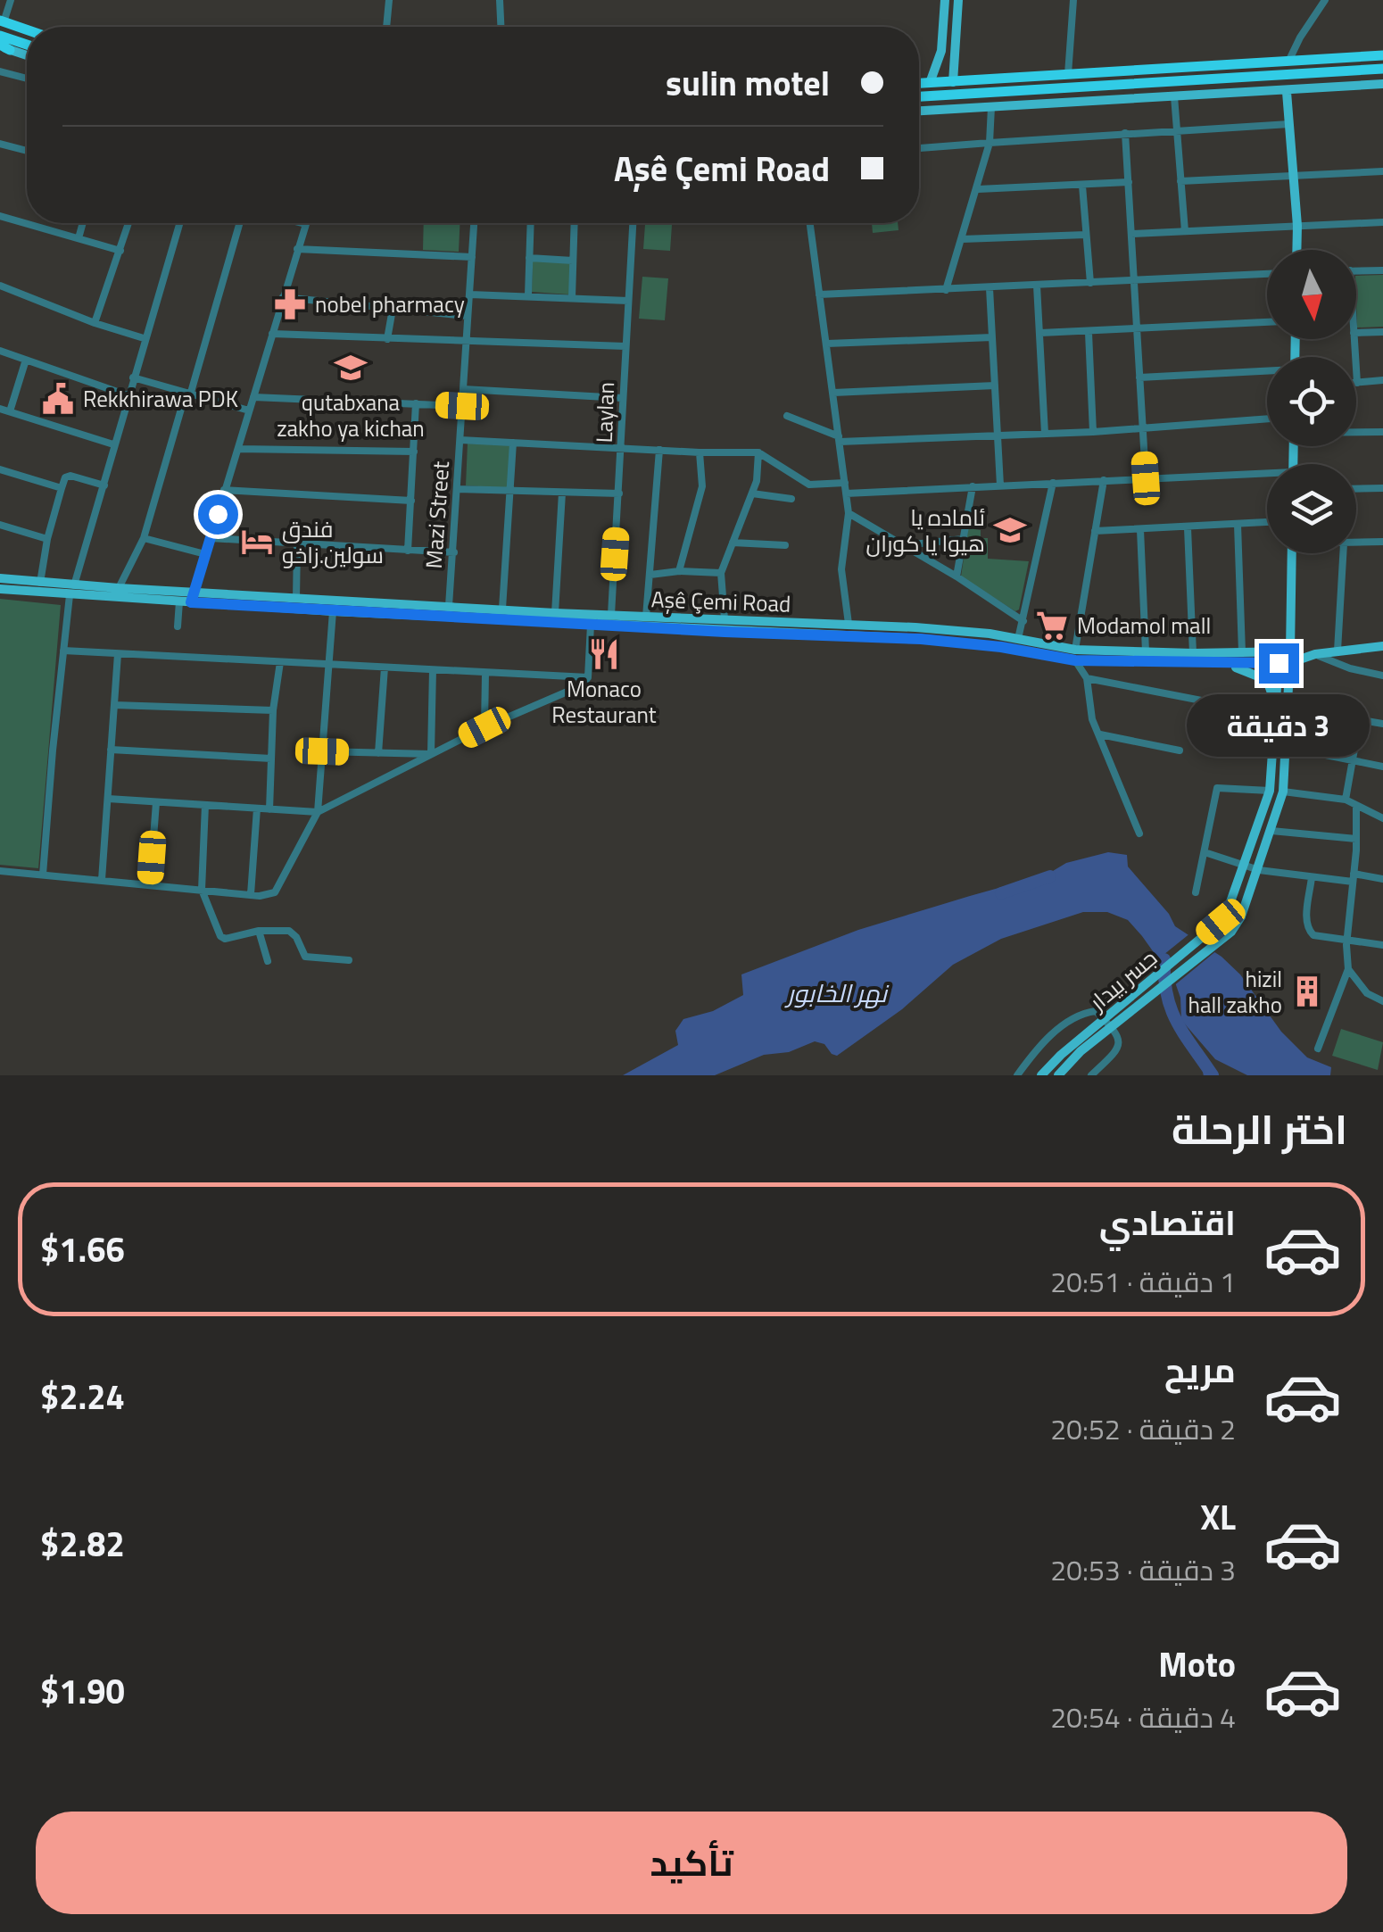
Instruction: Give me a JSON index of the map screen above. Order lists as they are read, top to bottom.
{
  "streets": {
    "main road": ["Aşê Çemi Road", "جسر بيدار"],
    "street": ["Laylan", "Mazi Street"]
  },
  "crossings": [
    ["Laylan", "Aşê Çemi Road"],
    ["Mazi Street", "Aşê Çemi Road"]
  ],
  "water": ["نهر الخابور"],
  "places": {
    "pharmacy": ["nobel pharmacy"],
    "school or university": ["qutabxana zakho ya kichan", "ئاماده یا هیوا یا کوران"],
    "public building": ["Rekkhirawa PDK"],
    "hotel": ["فندق سولين.زاخو"],
    "supermarket": ["Modamol mall"],
    "restaurant": ["Monaco Restaurant"],
    "building": ["hizil hall zakho"]
  },
  "north": "bottom",
  "page": {
    "banner": ["sulin motel", "Aşê Çemi Road"],
    "bubble": "3 دقيقة",
    "heading": "اختر الرحلة",
    "list": [
      {
        "name": "اقتصادي",
        "note": "1 دقيقة · 20:51",
        "value": "$1.66"
      },
      {
        "name": "مريح",
        "note": "2 دقيقة · 20:52",
        "value": "$2.24"
      },
      {
        "name": "XL",
        "note": "3 دقيقة · 20:53",
        "value": "$2.82"
      },
      {
        "name": "Moto",
        "note": "4 دقيقة · 20:54",
        "value": "$1.90"
      }
    ],
    "buttons": "تأكيد"
  }
}
